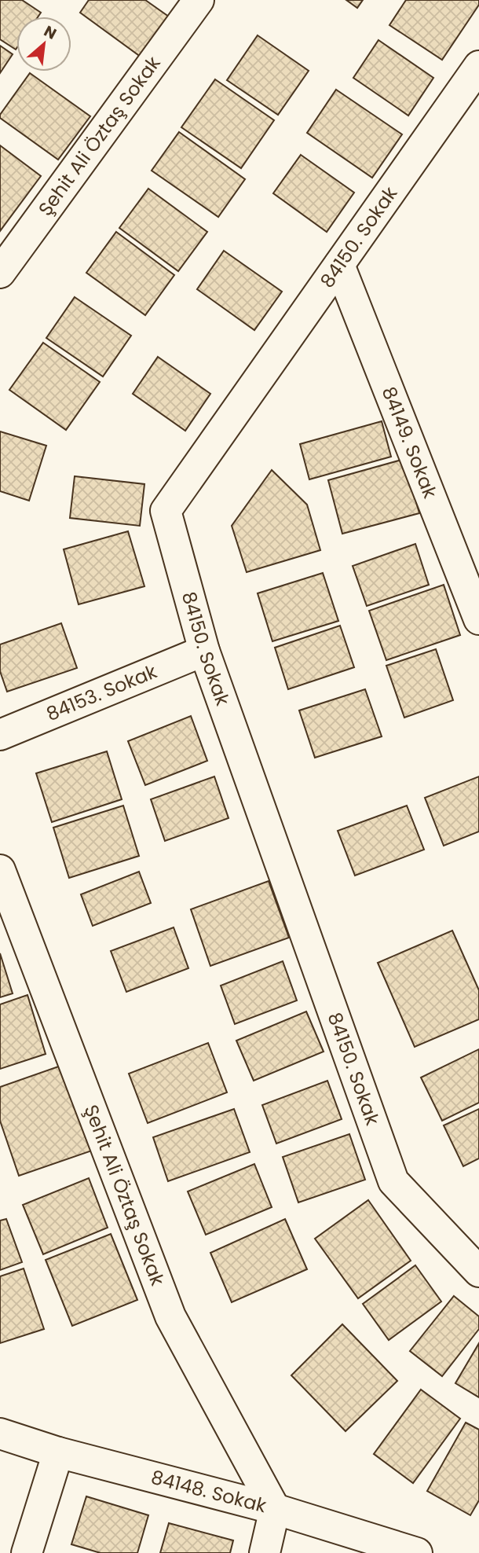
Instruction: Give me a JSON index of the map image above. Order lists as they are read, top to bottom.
{
  "streets": {
    "street": [
      "Şehit Ali Öztaş Sokak",
      "84150. Sokak",
      "84149. Sokak",
      "84153. Sokak",
      "84148. Sokak"
    ]
  },
  "crossings": [
    ["Şehit Ali Öztaş Sokak", "84148. Sokak"],
    ["84150. Sokak", "84149. Sokak"],
    ["84150. Sokak", "84153. Sokak"]
  ],
  "north": "top right"
}
